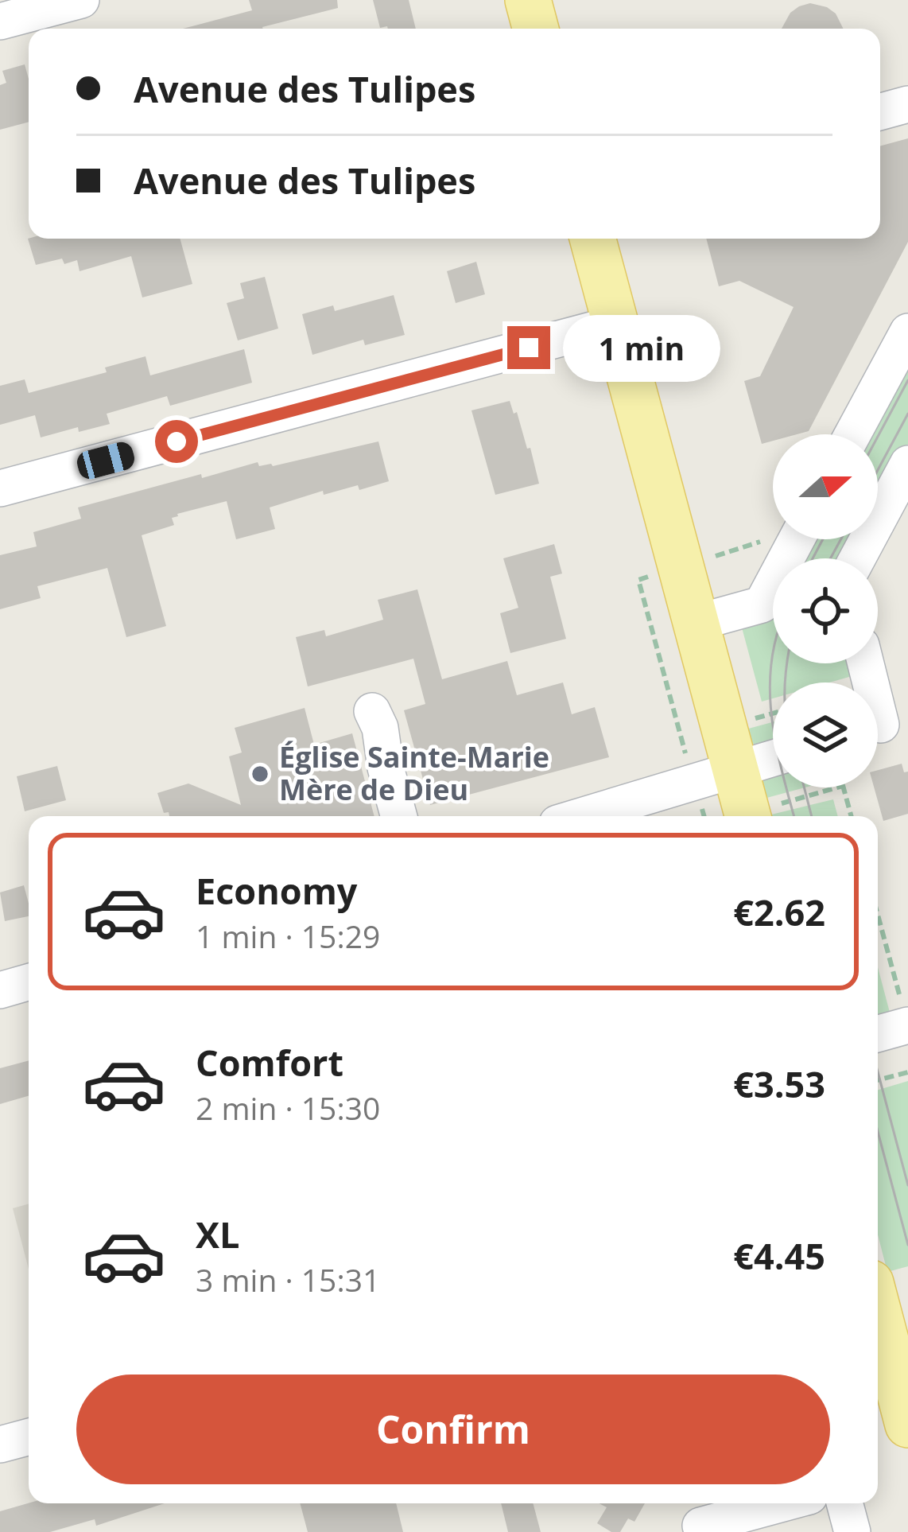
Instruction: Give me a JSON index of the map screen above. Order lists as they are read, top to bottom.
{
  "places": ["Église Sainte-Marie Mère de Dieu"],
  "north": "right",
  "page": {
    "banner": ["Avenue des Tulipes", "Avenue des Tulipes"],
    "bubble": "1 min",
    "list": [
      {
        "name": "Economy",
        "note": "1 min · 15:29",
        "value": "€2.62"
      },
      {
        "name": "Comfort",
        "note": "2 min · 15:30",
        "value": "€3.53"
      },
      {
        "name": "XL",
        "note": "3 min · 15:31",
        "value": "€4.45"
      }
    ],
    "buttons": "Confirm"
  }
}
